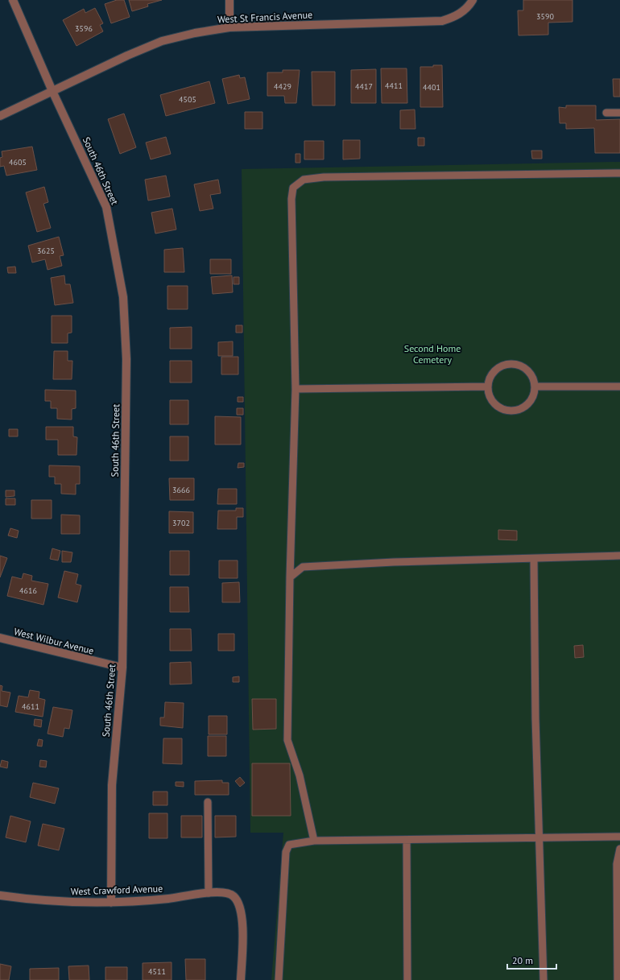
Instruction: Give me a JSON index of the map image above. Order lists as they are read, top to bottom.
{
  "streets": {
    "street": [
      "West St Francis Avenue",
      "South 46th Street",
      "West Wilbur Avenue",
      "West Crawford Avenue"
    ]
  },
  "crossings": [
    ["West St Francis Avenue", "South 46th Street"],
    ["South 46th Street", "West Wilbur Avenue"],
    ["South 46th Street", "West Crawford Avenue"]
  ],
  "parks": ["Second Home Cemetery"],
  "house_numbers": [
    "3590",
    "3596",
    "4411",
    "4429",
    "4417",
    "4401",
    "4505",
    "4605",
    "3625",
    "3666",
    "3702",
    "4616",
    "4611",
    "4511"
  ],
  "scale_bar": "20 m"
}
